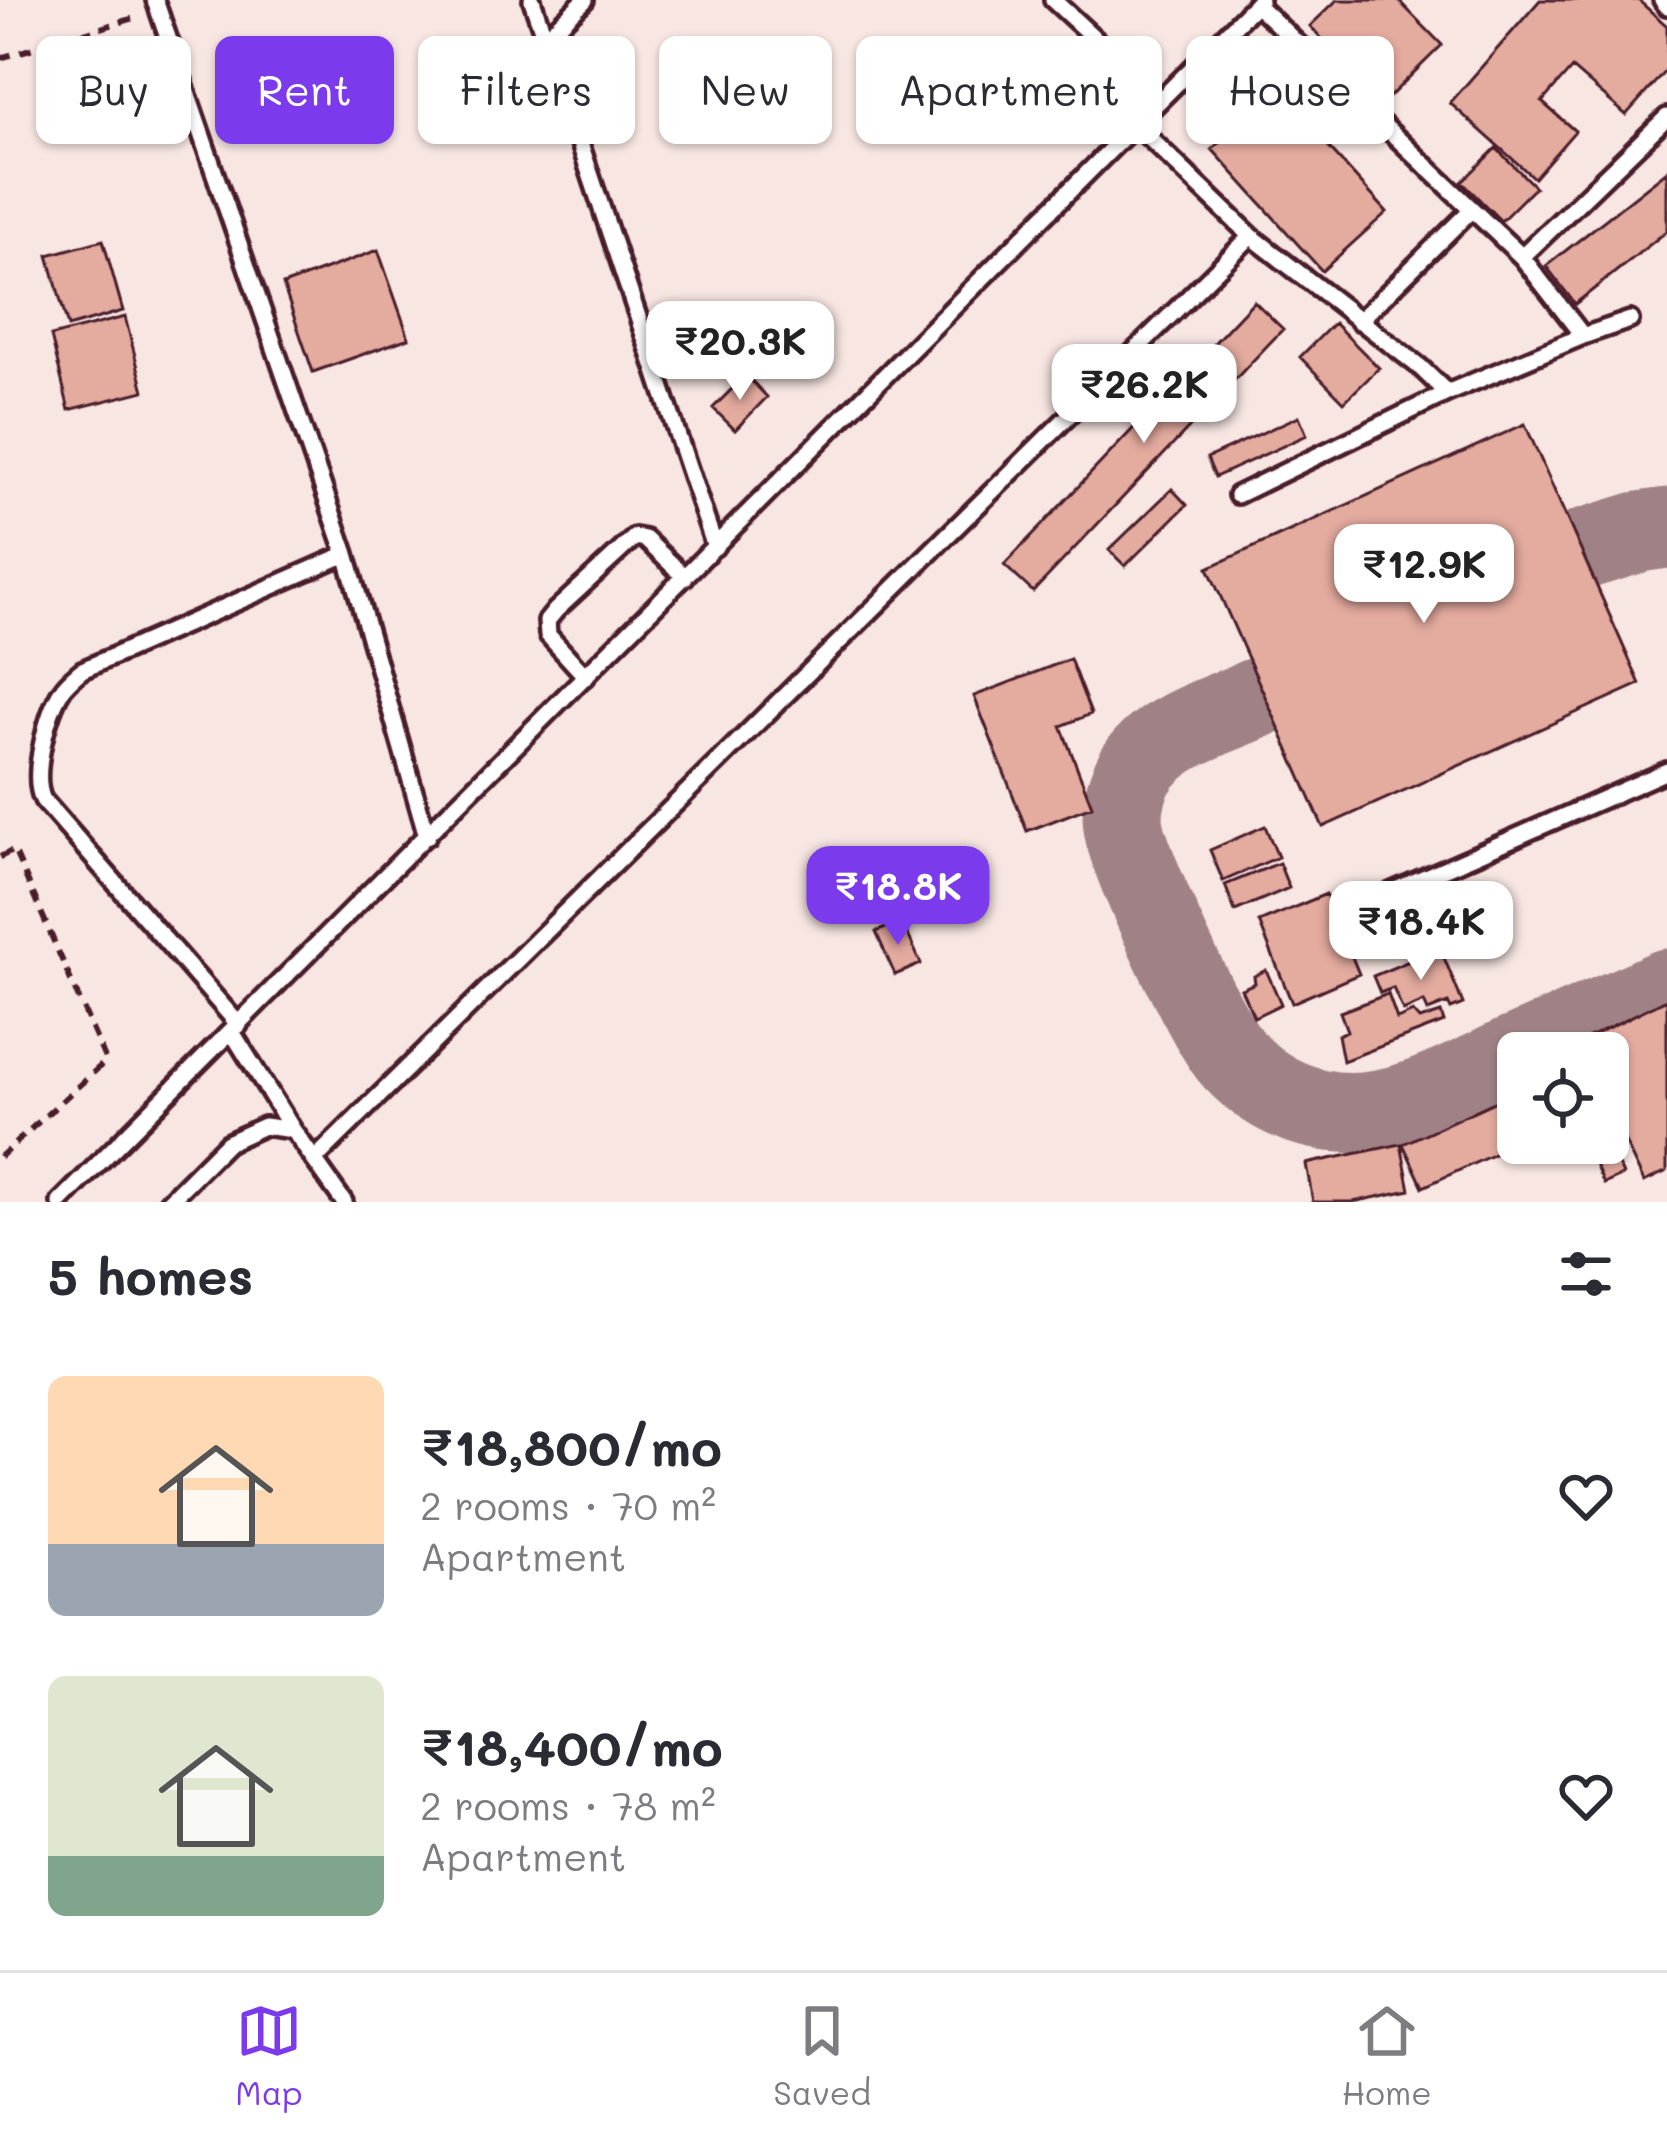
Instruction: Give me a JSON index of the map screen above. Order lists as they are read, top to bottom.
{
  "page": {
    "chip": [
      "Buy",
      "Rent",
      "Filters",
      "New",
      "Apartment",
      "House"
    ],
    "price": [
      "₹20.3K",
      "₹26.2K",
      "₹12.9K",
      "₹18.8K",
      "₹18.4K"
    ],
    "heading": "5 homes",
    "list": [
      {
        "name": "₹18,800/mo",
        "note": "2 rooms · 70 m² · Apartment"
      },
      {
        "name": "₹18,400/mo",
        "note": "2 rooms · 78 m² · Apartment"
      }
    ],
    "tabs": ["Map", "Saved", "Home"]
  }
}
